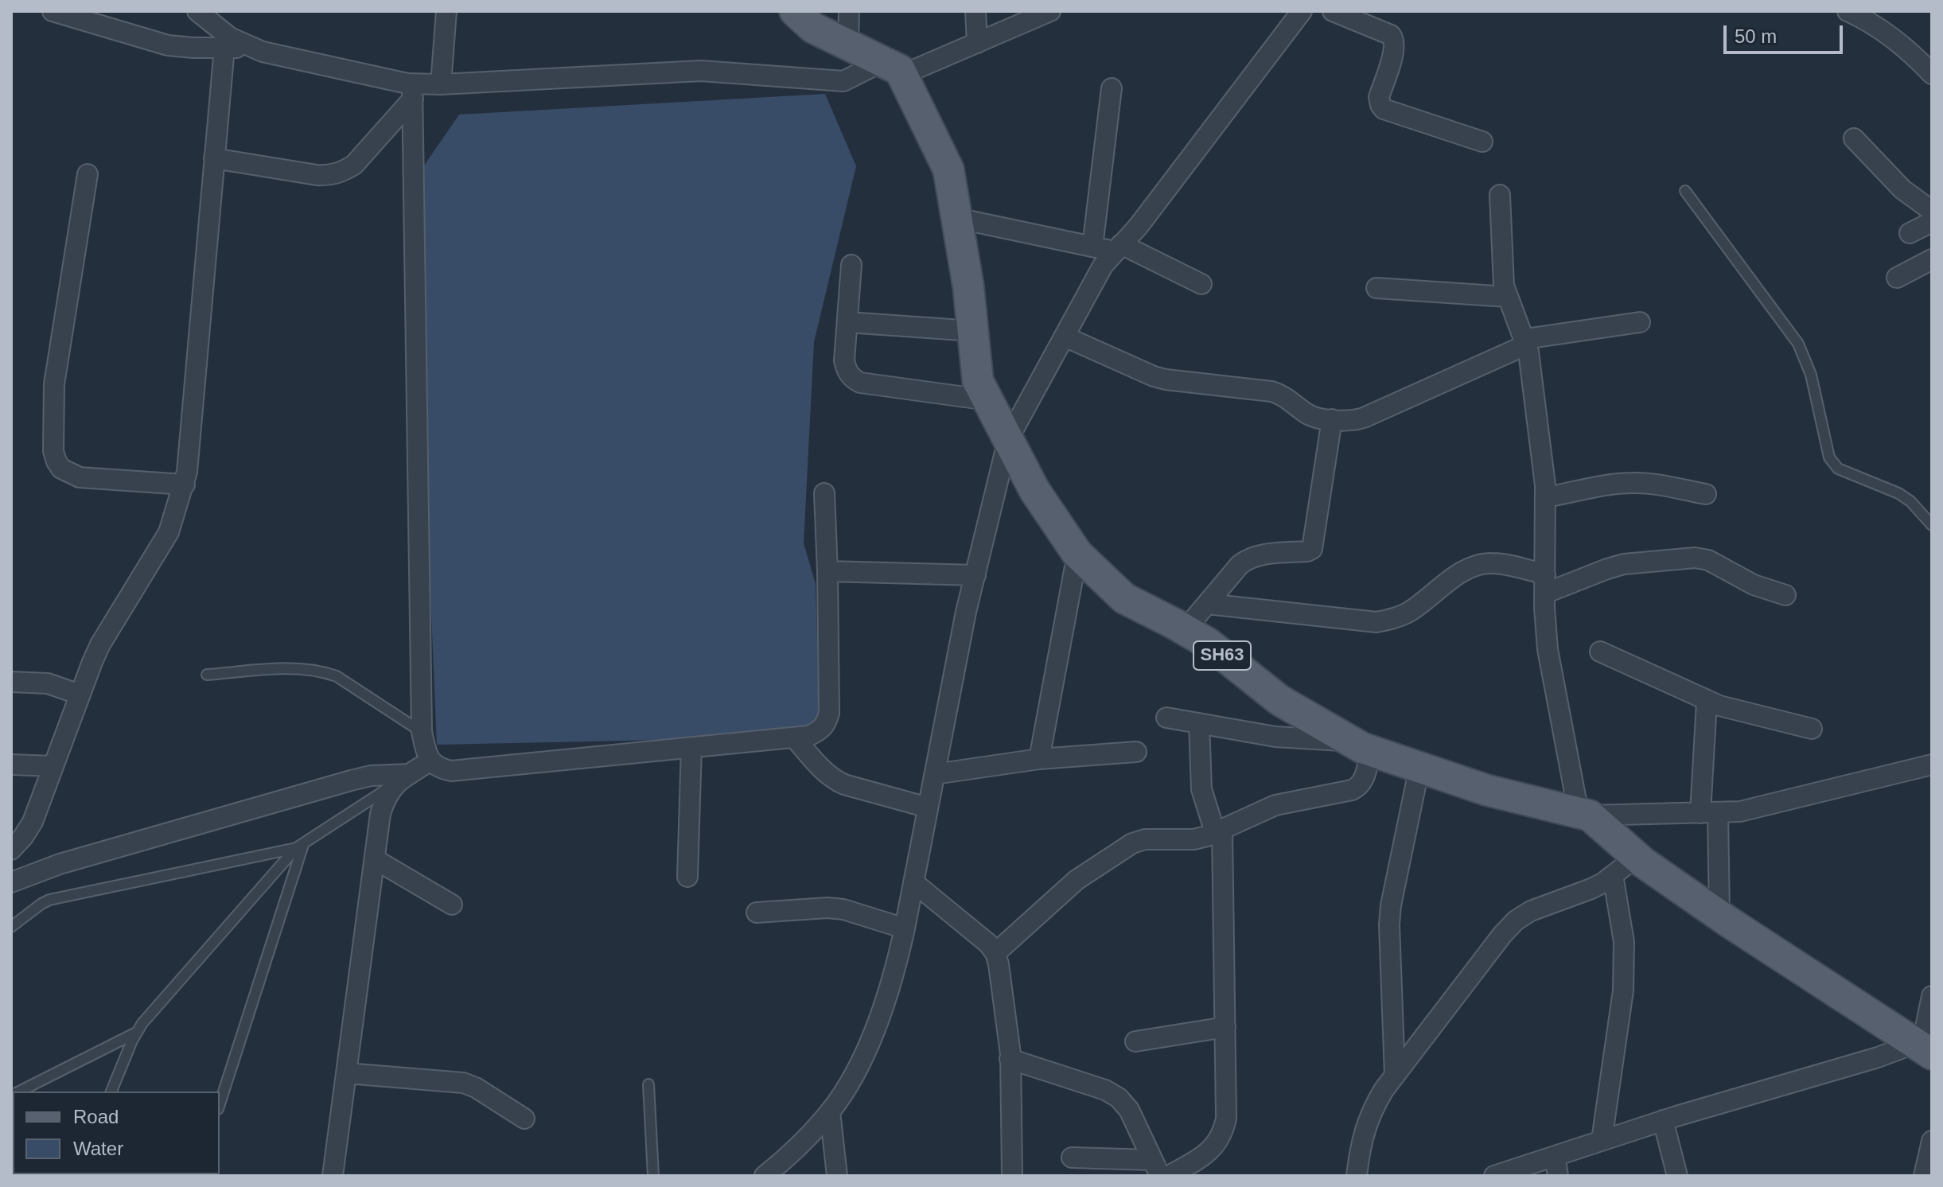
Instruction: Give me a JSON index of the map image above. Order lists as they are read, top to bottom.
{
  "streets": {
    "main road": ["SH63"]
  },
  "legend": ["Road", "Water"],
  "scale_bar": "50 m"
}
